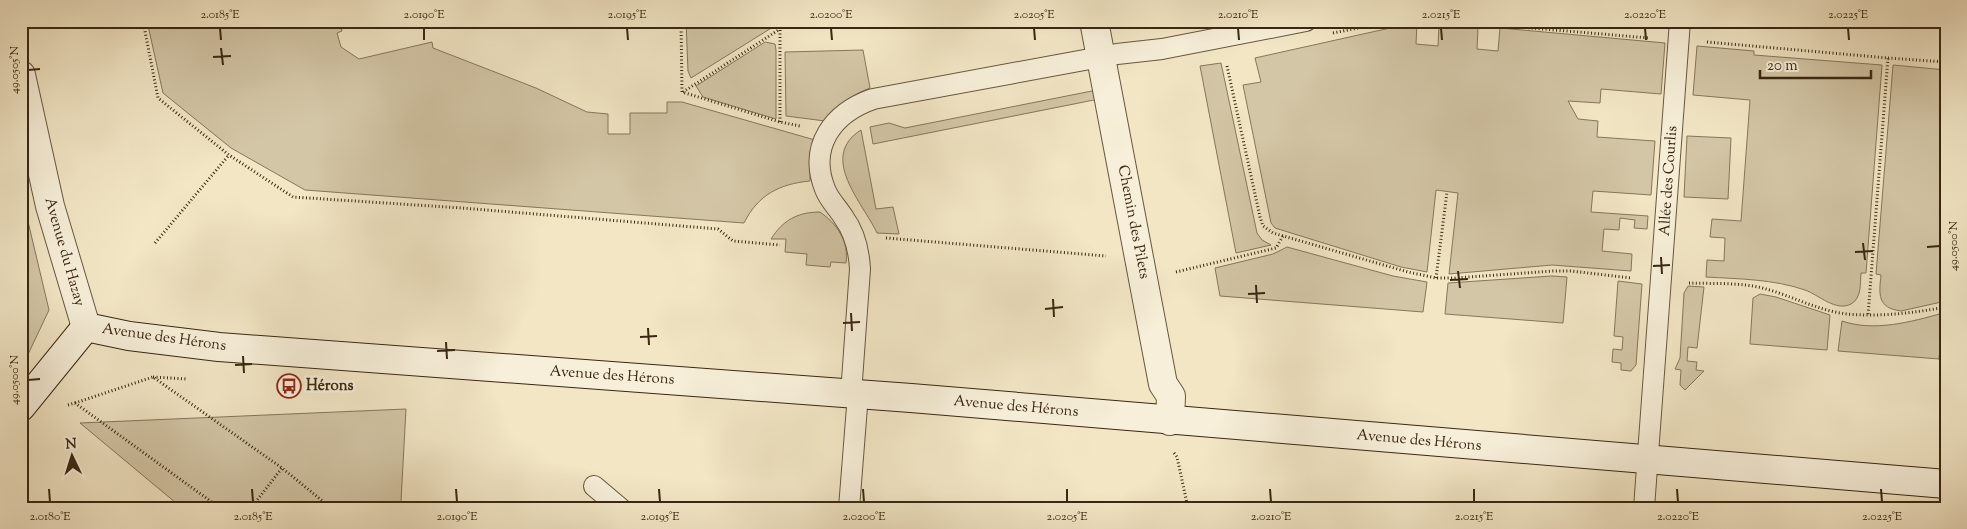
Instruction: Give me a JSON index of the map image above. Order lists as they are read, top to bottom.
{
  "streets": {
    "street": ["Chemin des Pilets", "Avenue du Hazay", "Avenue des Hérons"],
    "lane": ["Allée des Courlis"]
  },
  "crossings": [
    ["Allée des Courlis", "Avenue des Hérons"],
    ["Chemin des Pilets", "Avenue des Hérons"],
    ["Avenue du Hazay", "Avenue des Hérons"]
  ],
  "places": {
    "bus stop": ["Hérons"]
  },
  "scale_bar": "20 m",
  "north": "top",
  "coordinates": [
    "2.0185°E",
    "2.0190°E",
    "2.0195°E",
    "2.0200°E",
    "2.0205°E",
    "2.0210°E",
    "2.0215°E",
    "2.0220°E",
    "2.0225°E",
    "49.0505°N",
    "49.0500°N",
    "2.0180°E"
  ]
}
